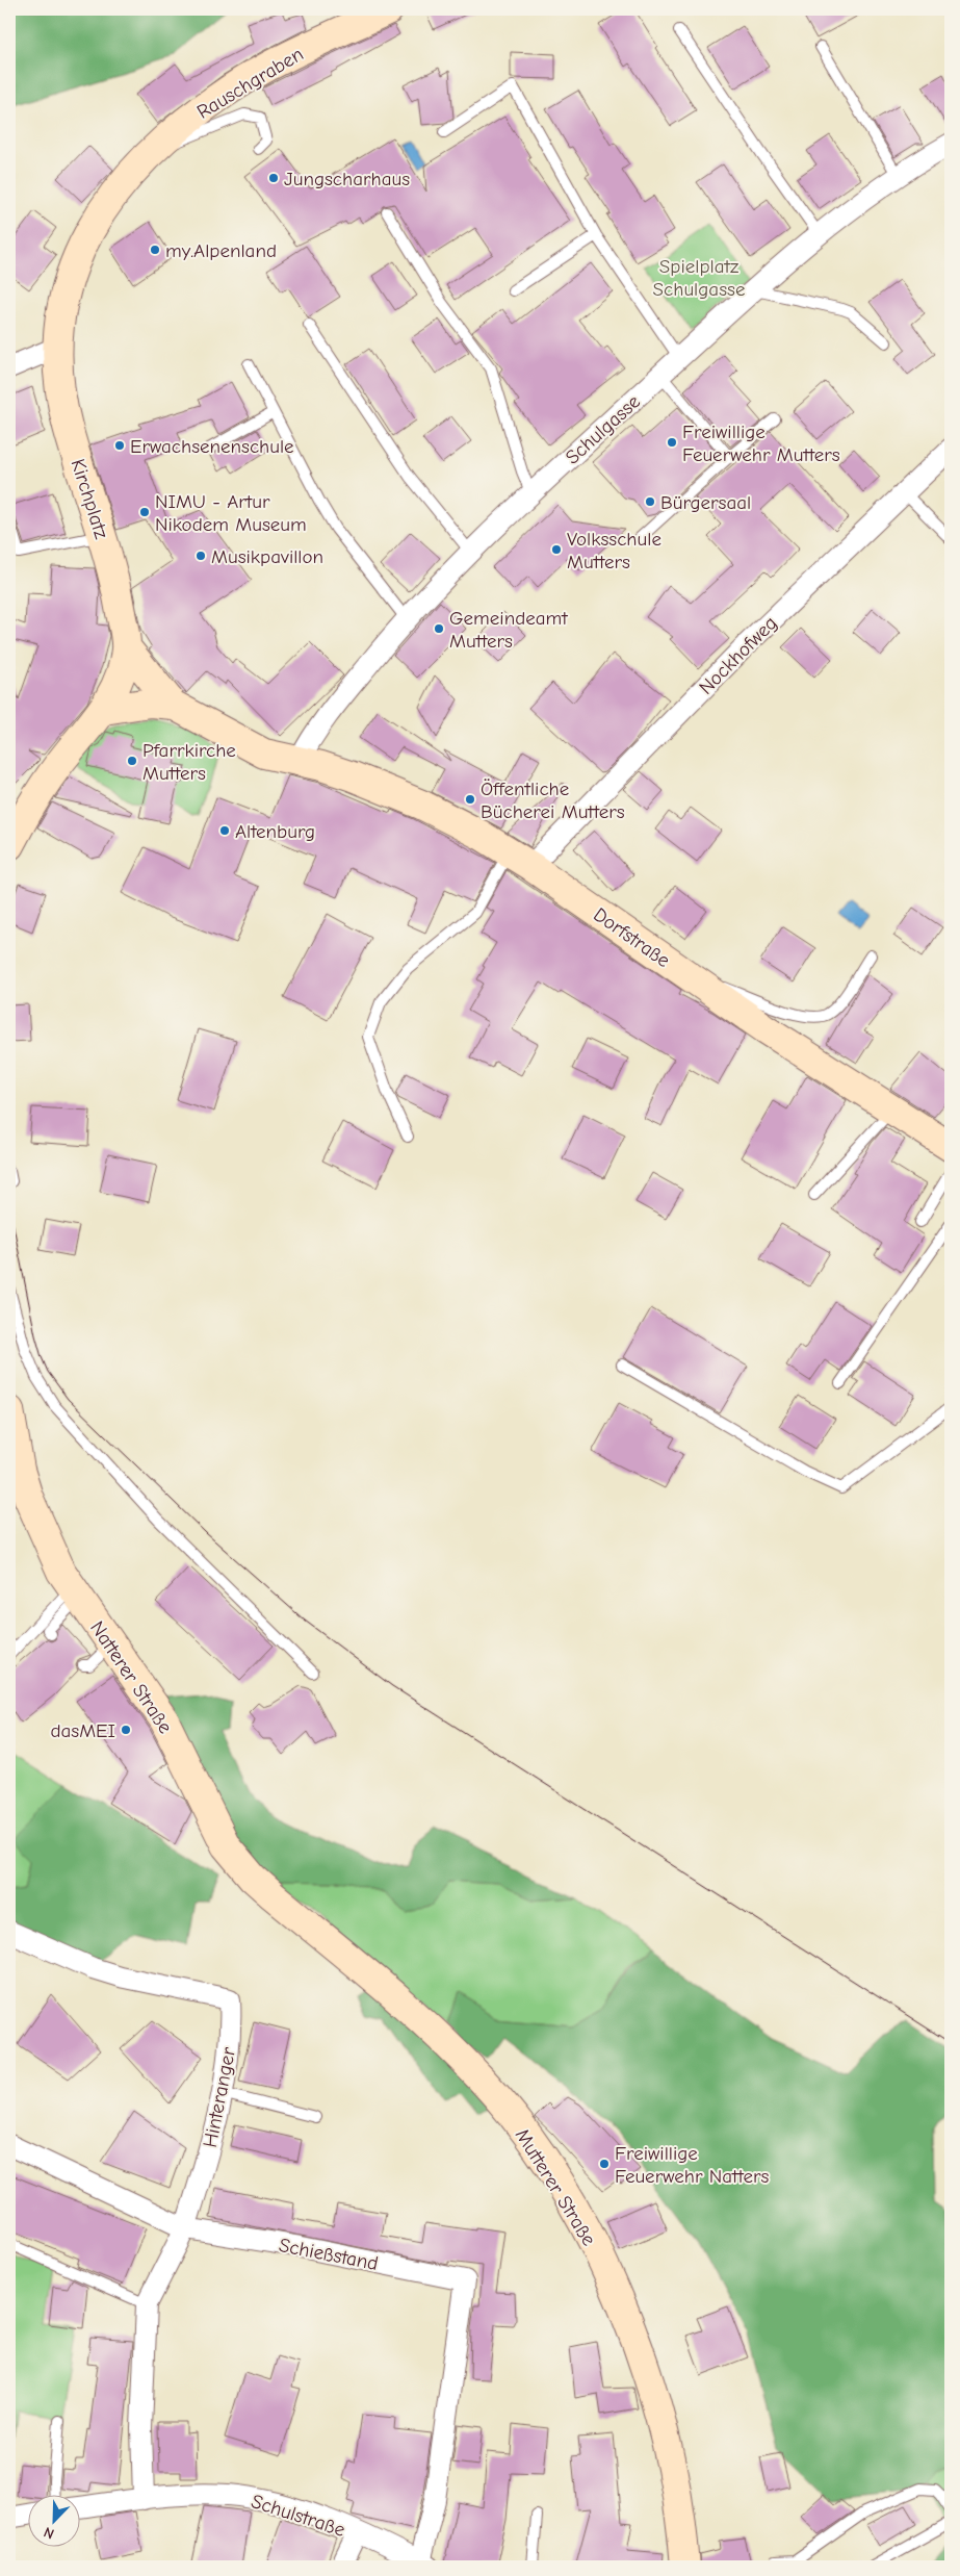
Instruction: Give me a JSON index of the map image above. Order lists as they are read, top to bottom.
{
  "streets": {
    "street": [
      "Rauschgraben",
      "Schulgasse",
      "Kirchplatz",
      "Nockhofweg",
      "Dorfstraße",
      "Natterer Straße",
      "Hinteranger",
      "Mutterer Straße",
      "Schießstand",
      "Schulstraße"
    ]
  },
  "crossings": [
    ["Rauschgraben", "Kirchplatz"],
    ["Schulgasse", "Kirchplatz"],
    ["Schulgasse", "Dorfstraße"],
    ["Kirchplatz", "Dorfstraße"],
    ["Nockhofweg", "Dorfstraße"],
    ["Natterer Straße", "Mutterer Straße"],
    ["Hinteranger", "Schießstand"],
    ["Schießstand", "Schulstraße"]
  ],
  "parks": ["Spielplatz Schulgasse"],
  "places": [
    "Jungscharhaus",
    "my.Alpenland",
    "Freiwillige Feuerwehr Mutters",
    "Erwachsenenschule",
    "Bürgersaal",
    "NIMU - Artur Nikodem Museum",
    "Volksschule Mutters",
    "Musikpavillon",
    "Gemeindeamt Mutters",
    "Pfarrkirche Mutters",
    "Öffentliche Bücherei Mutters",
    "Altenburg",
    "dasMEI",
    "Freiwillige Feuerwehr Natters"
  ],
  "north": "bottom left"
}
